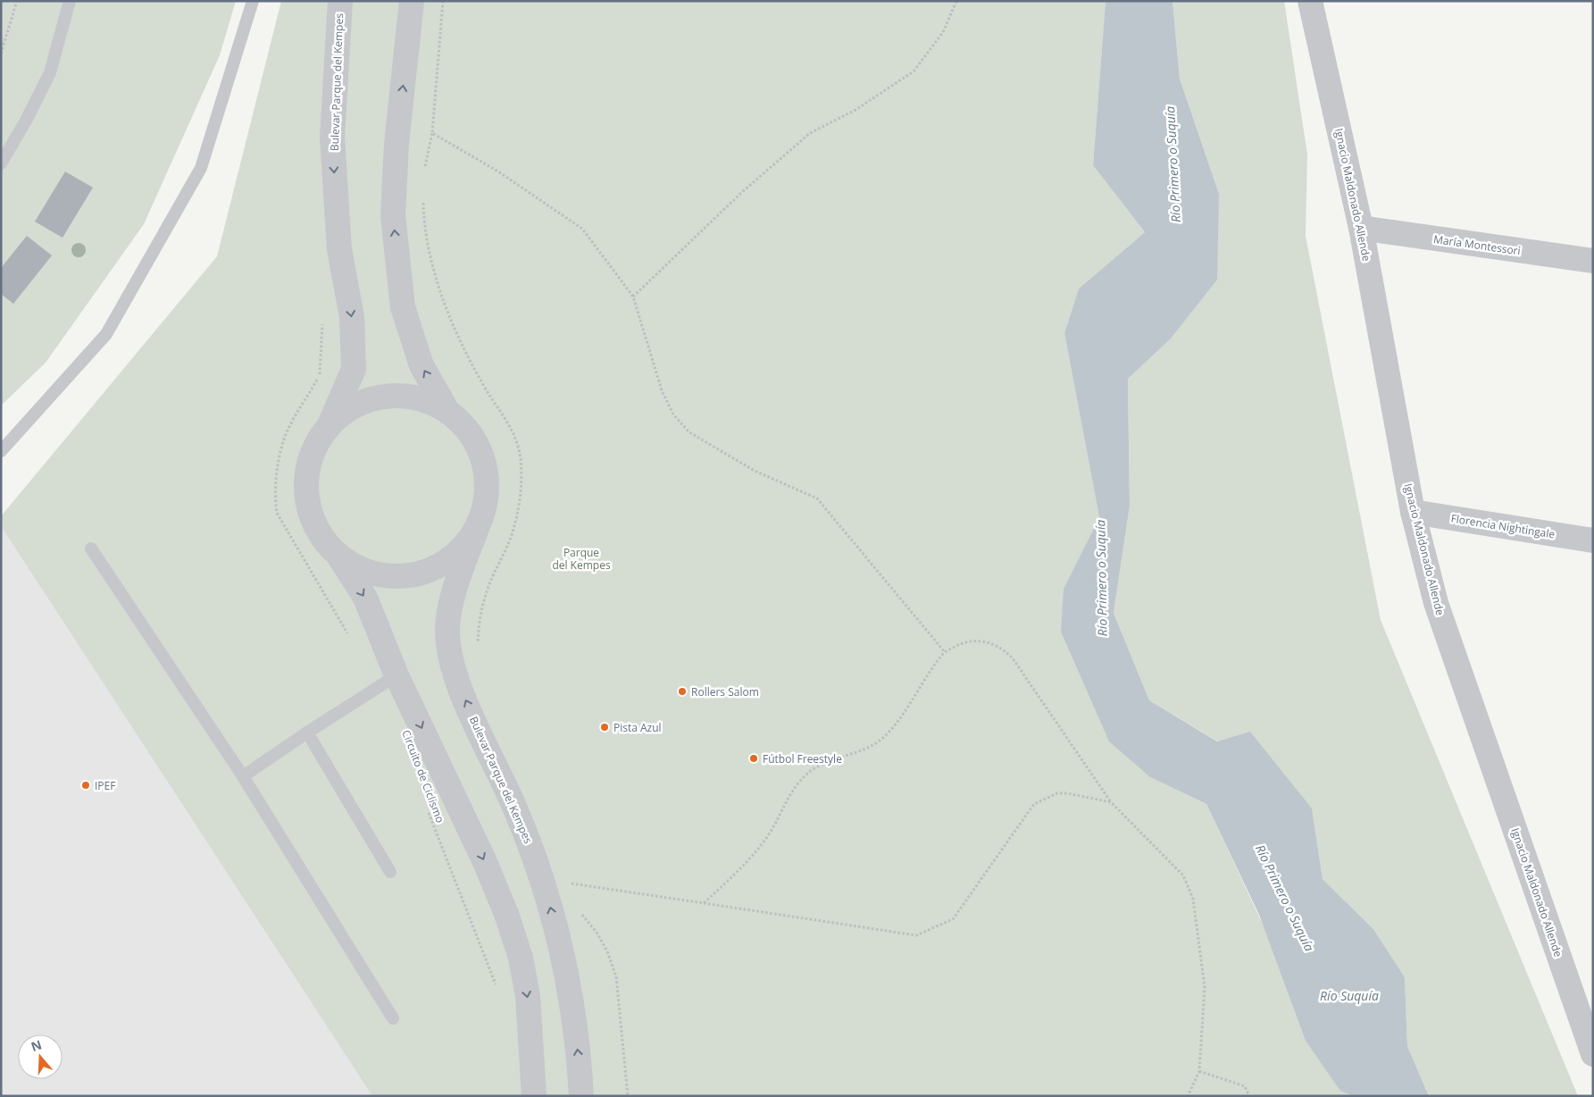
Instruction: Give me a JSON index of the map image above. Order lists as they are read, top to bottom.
{
  "streets": {
    "street": [
      "Bulevar Parque del Kempes",
      "Ignacio Maldonado Allende",
      "María Montessori",
      "Florencia Nightingale"
    ],
    "path": ["Circuito de Ciclismo"]
  },
  "crossings": [
    ["Ignacio Maldonado Allende", "María Montessori"],
    ["Ignacio Maldonado Allende", "Florencia Nightingale"]
  ],
  "water": ["Río Primero o Suquía", "Río Suquía"],
  "parks": ["Parque del Kempes"],
  "places": [
    "Rollers Salom",
    "Pista Azul",
    "Fútbol Freestyle",
    "IPEF"
  ],
  "north": "top"
}
